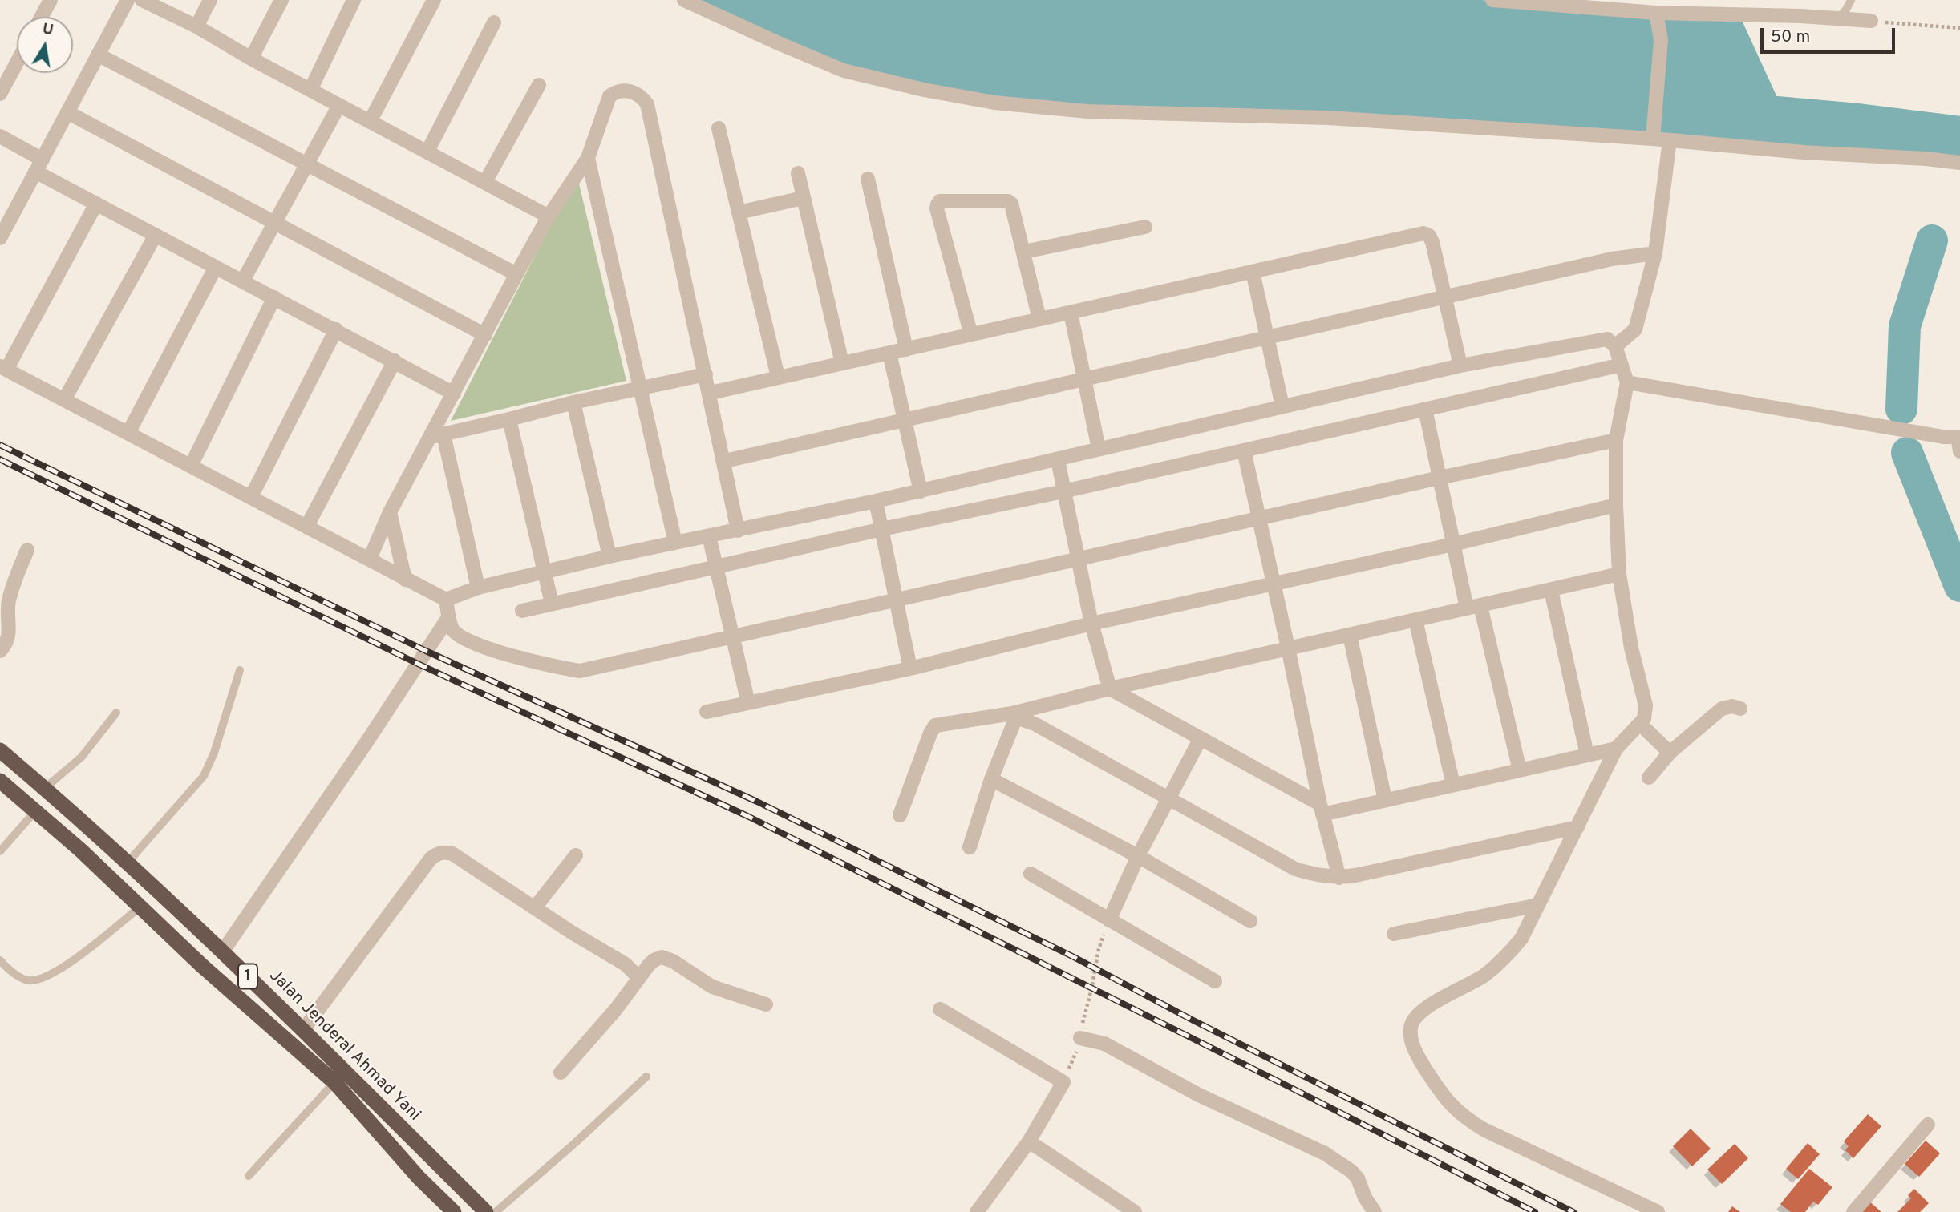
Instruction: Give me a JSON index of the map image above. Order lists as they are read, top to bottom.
{
  "streets": {
    "highway": ["1", "Jalan Jenderal Ahmad Yani"]
  },
  "scale_bar": "50 m",
  "north": "top"
}
